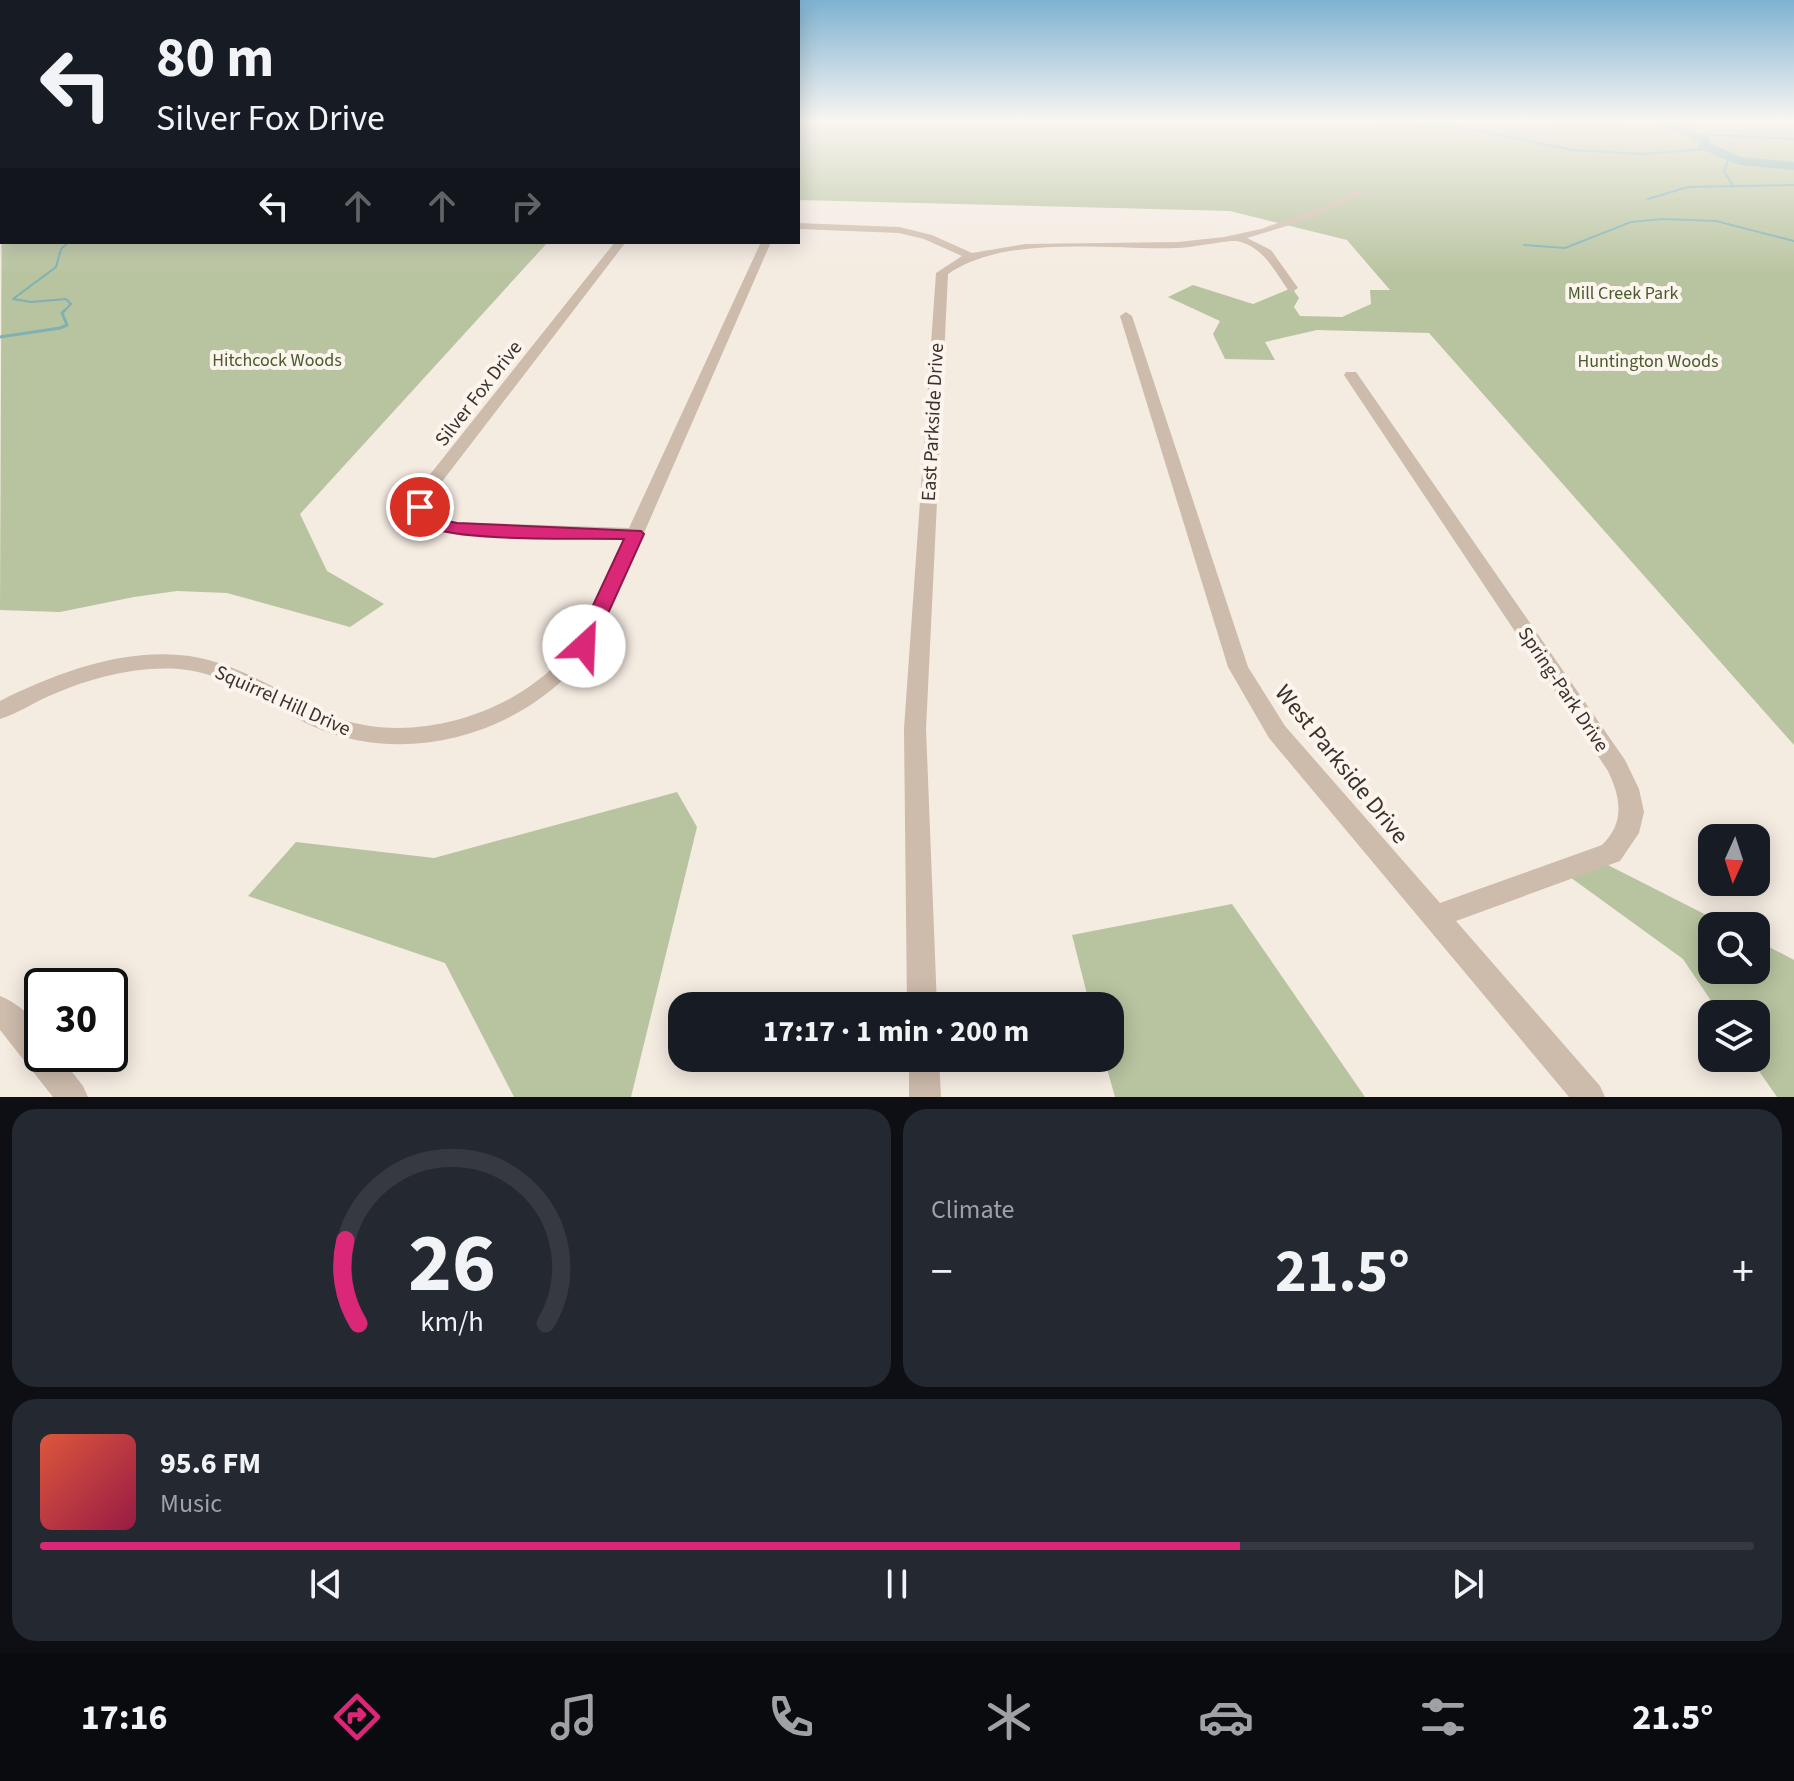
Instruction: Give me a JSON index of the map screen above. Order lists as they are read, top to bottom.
{
  "streets": {
    "street": [
      "Silver Fox Drive",
      "East Parkside Drive",
      "Spring-Park Drive",
      "Squirrel Hill Drive",
      "West Parkside Drive"
    ]
  },
  "crossings": [
    ["Silver Fox Drive", "Squirrel Hill Drive"],
    ["Spring-Park Drive", "West Parkside Drive"]
  ],
  "parks": ["Mill Creek Park", "Hitchcock Woods", "Huntington Woods"],
  "north": "bottom",
  "page": {
    "turn": ["80 m", "Silver Fox Drive"],
    "limit": "30",
    "trip": "17:17 · 1 min · 200 m",
    "tile": "Climate",
    "heat": ["−", "21.5°", "+"],
    "song": ["95.6 FM", "Music"],
    "tabs": ["17:16", "21.5°"],
    "gauge": ["26", "km/h"]
  }
}
